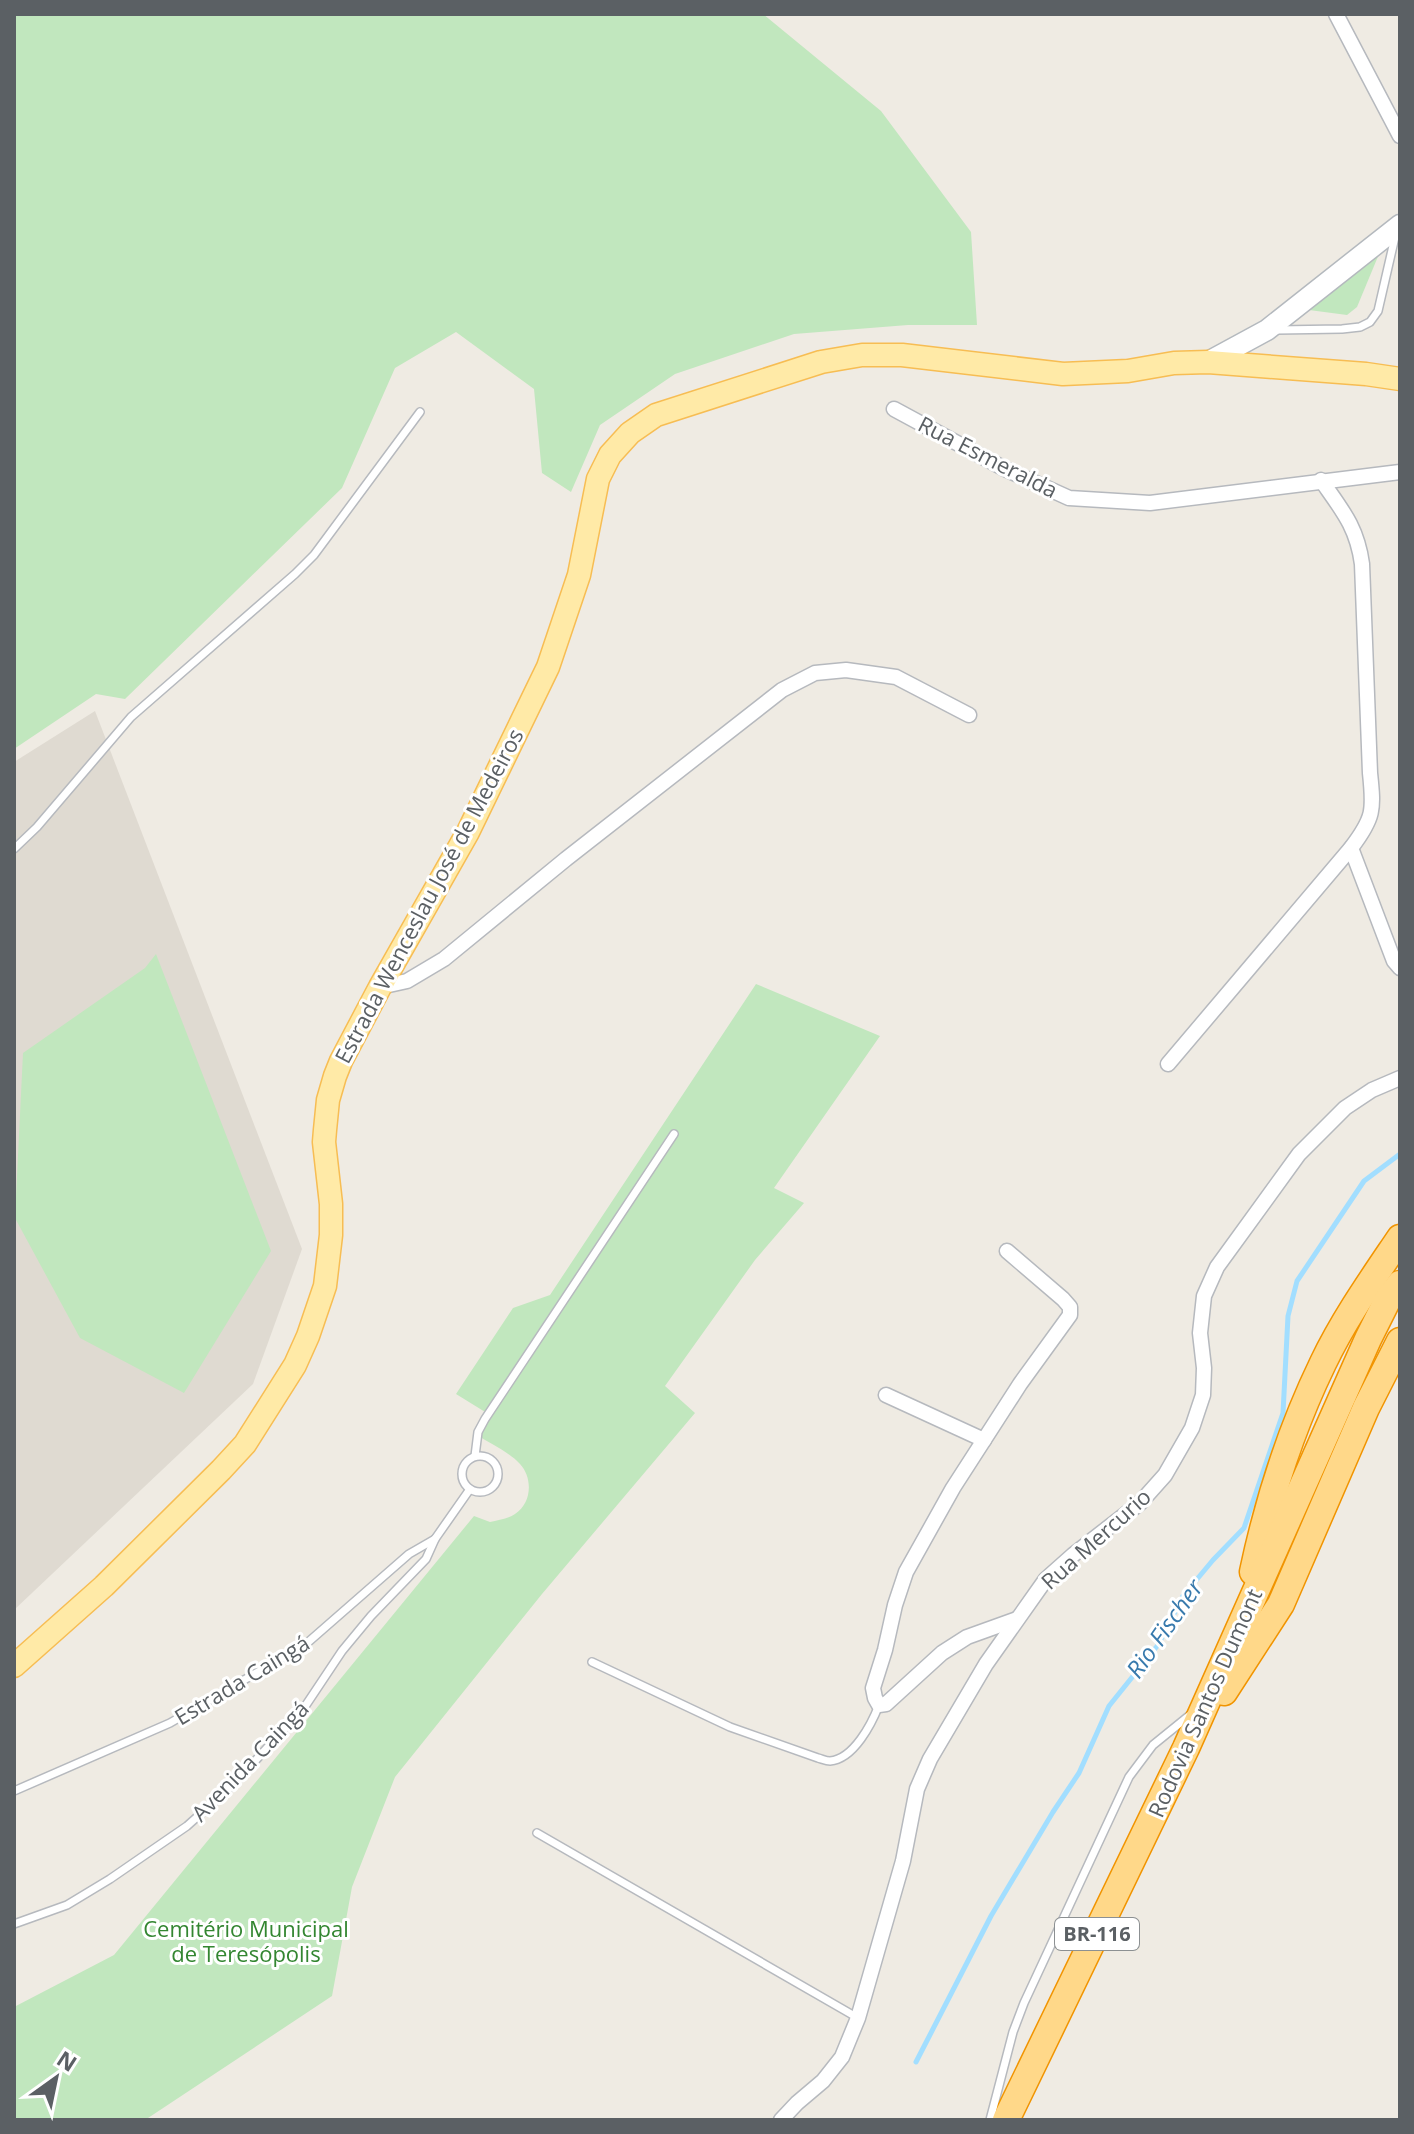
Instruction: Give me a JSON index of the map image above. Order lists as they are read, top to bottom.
{
  "streets": {
    "highway": ["Rodovia Santos Dumont", "BR-116"],
    "main road": ["Estrada Wenceslau José de Medeiros"],
    "street": ["Rua Esmeralda", "Rua Mercurio"],
    "lane": ["Estrada Caingá", "Avenida Caingá"]
  },
  "crossings": [
    ["Estrada Caingá", "Avenida Caingá"]
  ],
  "water": ["Rio Fischer"],
  "parks": ["Cemitério Municipal de Teresópolis"],
  "north": "top right"
}
